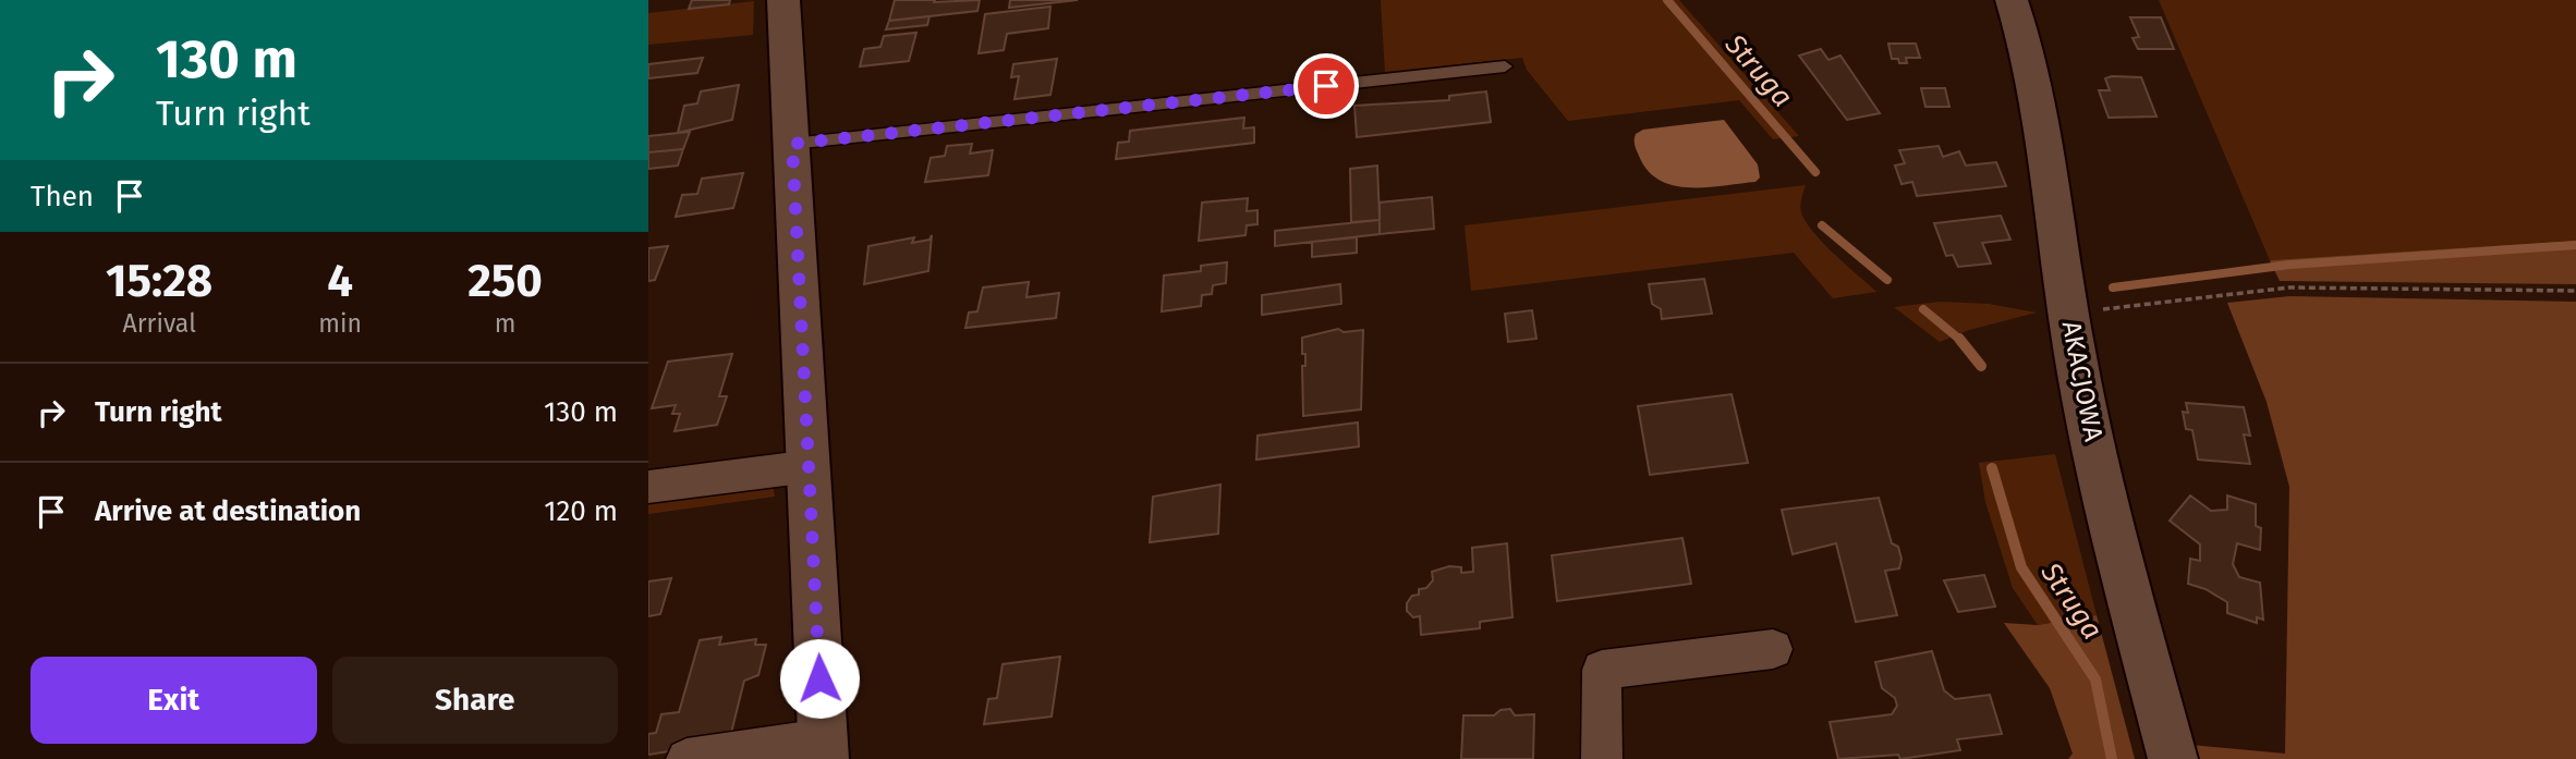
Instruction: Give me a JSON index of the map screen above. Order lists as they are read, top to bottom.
{
  "streets": {
    "street": ["AKACJOWA"]
  },
  "water": ["Struga"],
  "page": {
    "turn": ["130 m", "Turn right"],
    "then": "Then",
    "eta": [
      "15:28",
      "Arrival",
      "4",
      "min",
      "250",
      "m"
    ],
    "list": [
      {
        "name": "Turn right",
        "value": "130 m"
      },
      {
        "name": "Arrive at destination",
        "value": "120 m"
      }
    ],
    "buttons": ["Exit", "Share"]
  }
}
